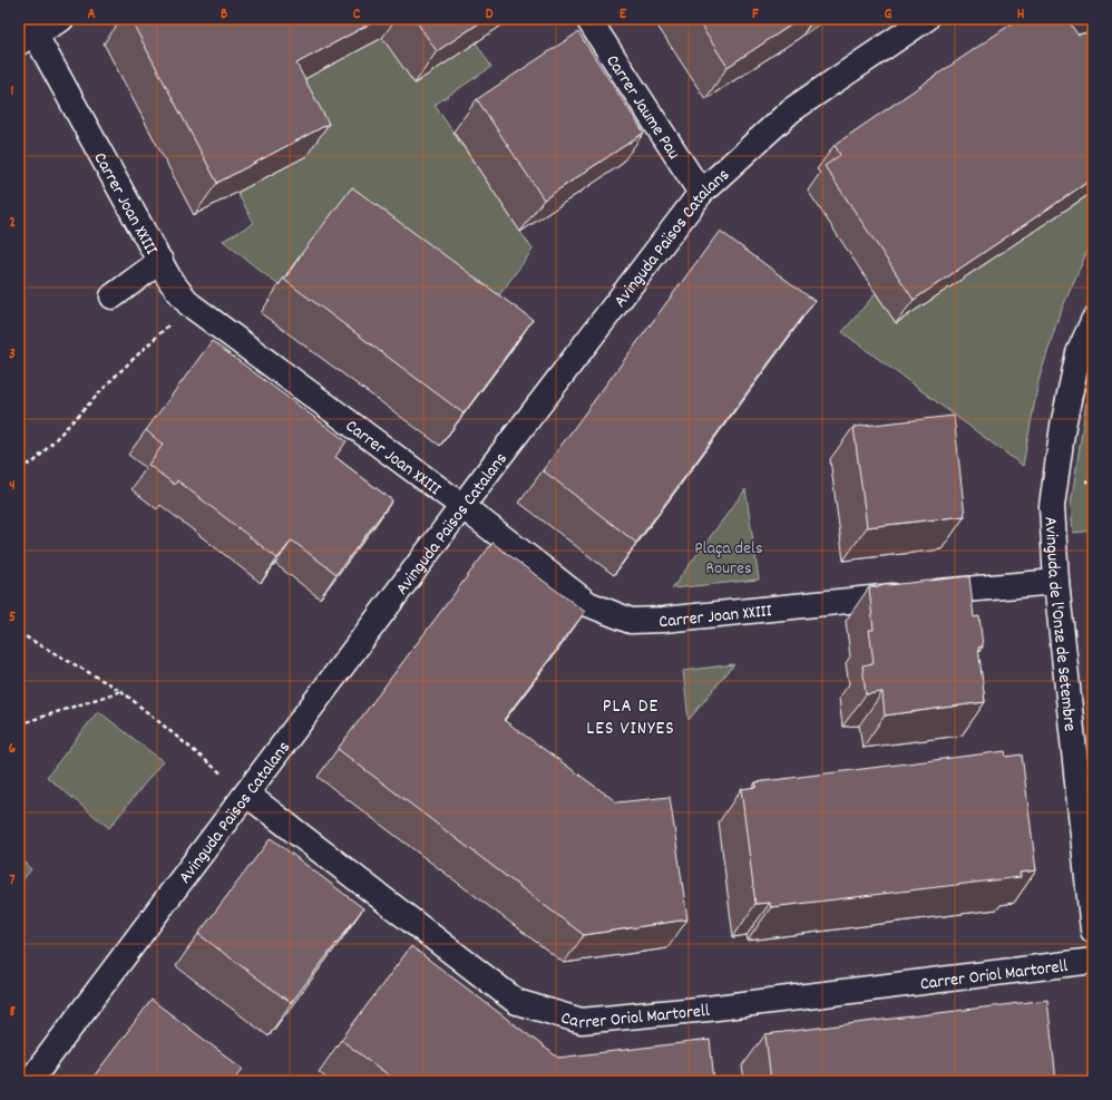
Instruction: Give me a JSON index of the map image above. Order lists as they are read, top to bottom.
{
  "streets": {
    "street": [
      "Carrer Jaume Pau",
      "Carrer Joan XXIII",
      "Avinguda Països Catalans",
      "Avinguda de l'Onze de Setembre",
      "Carrer Oriol Martorell"
    ]
  },
  "crossings": [
    ["Carrer Jaume Pau", "Avinguda Països Catalans"],
    ["Carrer Joan XXIII", "Avinguda Països Catalans"],
    ["Carrer Joan XXIII", "Avinguda de l'Onze de Setembre"],
    ["Avinguda Països Catalans", "Carrer Oriol Martorell"]
  ],
  "districts": ["PLA DE LES VINYES"],
  "parks": ["Plaça dels Roures"],
  "grid": {
    "columns": [
      "A",
      "B",
      "C",
      "D",
      "E",
      "F",
      "G",
      "H"
    ],
    "rows": [
      "1",
      "2",
      "3",
      "4",
      "5",
      "6",
      "7",
      "8"
    ]
  }
}
